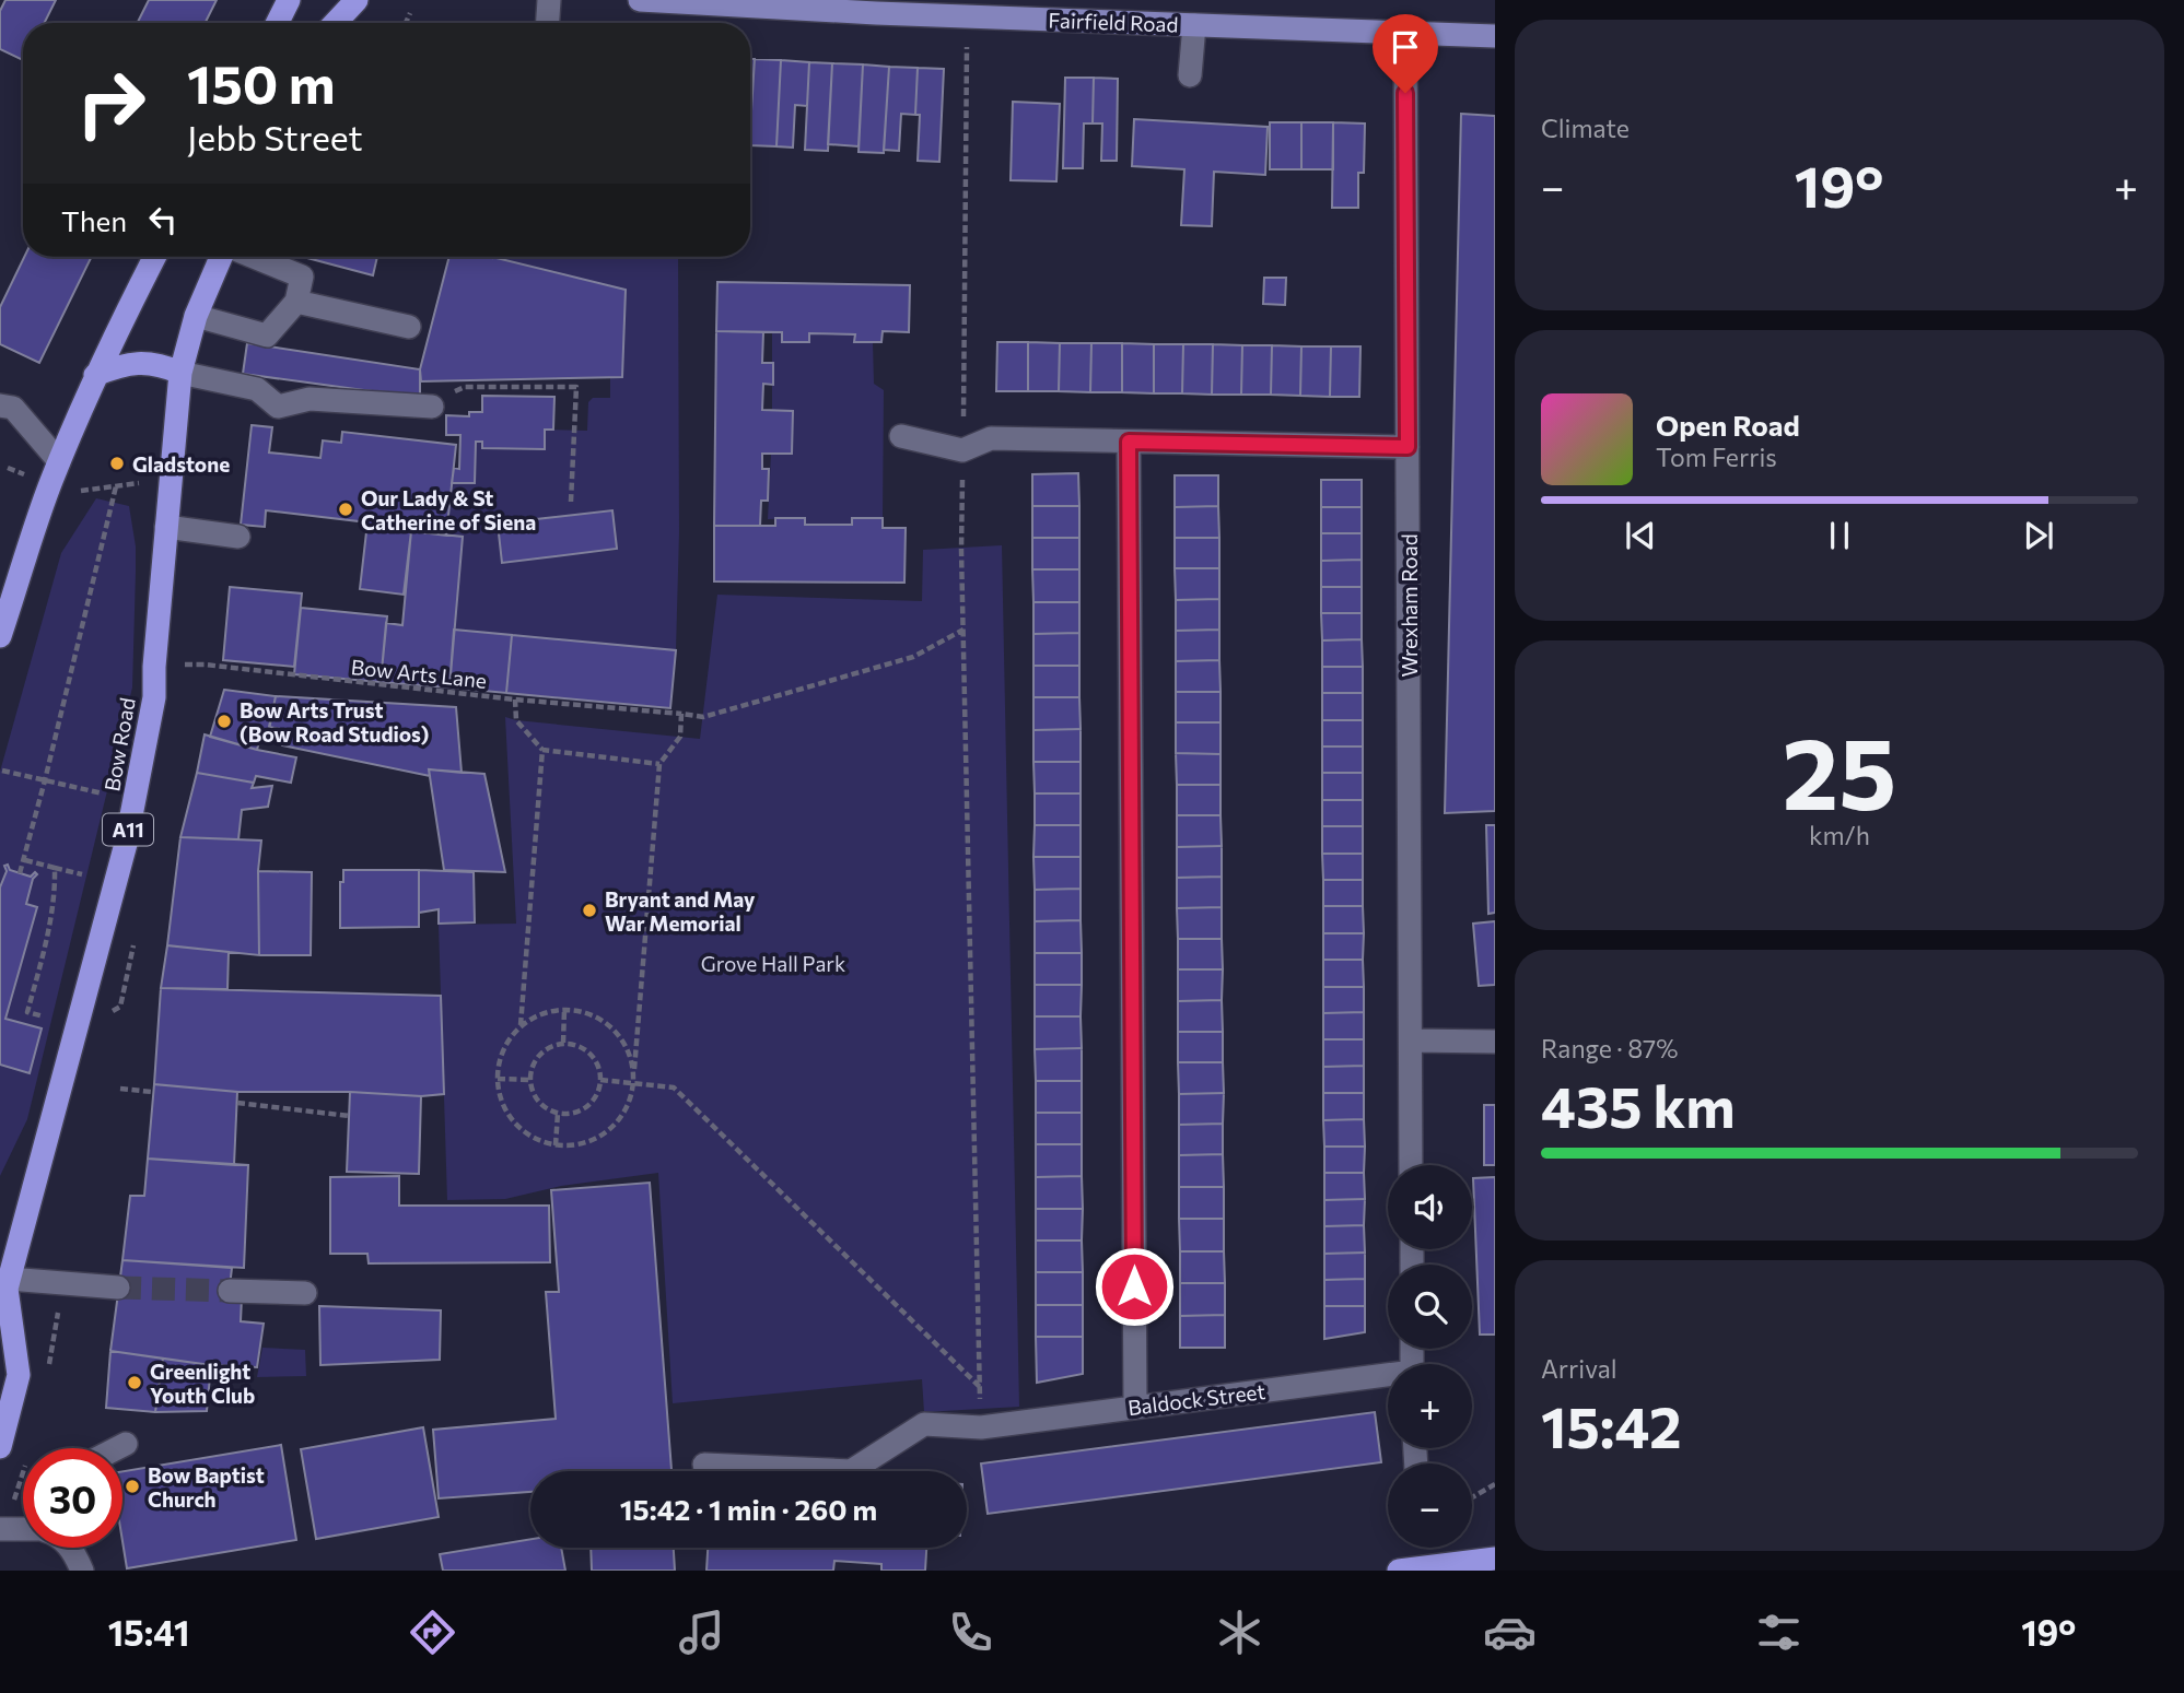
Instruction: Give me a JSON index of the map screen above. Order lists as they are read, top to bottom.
{
  "streets": {
    "highway": ["Bow Road", "A11"],
    "main road": ["Fairfield Road"],
    "street": ["Wrexham Road", "Baldock Street"],
    "path": ["Bow Arts Lane"]
  },
  "crossings": [
    ["Fairfield Road", "Wrexham Road"],
    ["Bow Arts Lane", "Bow Road"],
    ["Bow Road", "A11"]
  ],
  "parks": ["Grove Hall Park"],
  "places": [
    "Gladstone",
    "Our Lady & St Catherine of Siena",
    "Bow Arts Trust (Bow Road Studios)",
    "Bryant and May War Memorial",
    "Greenlight Youth Club",
    "Bow Baptist Church"
  ],
  "page": {
    "tile": [
      "Climate",
      ["25", "km/h"],
      ["Range · 87%", "435 km"],
      ["Arrival", "15:42"]
    ],
    "turn": ["150 m", "Jebb Street"],
    "heat": ["−", "19°", "+"],
    "then": "Then",
    "song": ["Open Road", "Tom Ferris"],
    "map_buttons": ["+", "−"],
    "limit": "30",
    "trip": "15:42 · 1 min · 260 m",
    "tabs": ["15:41", "19°"]
  }
}
